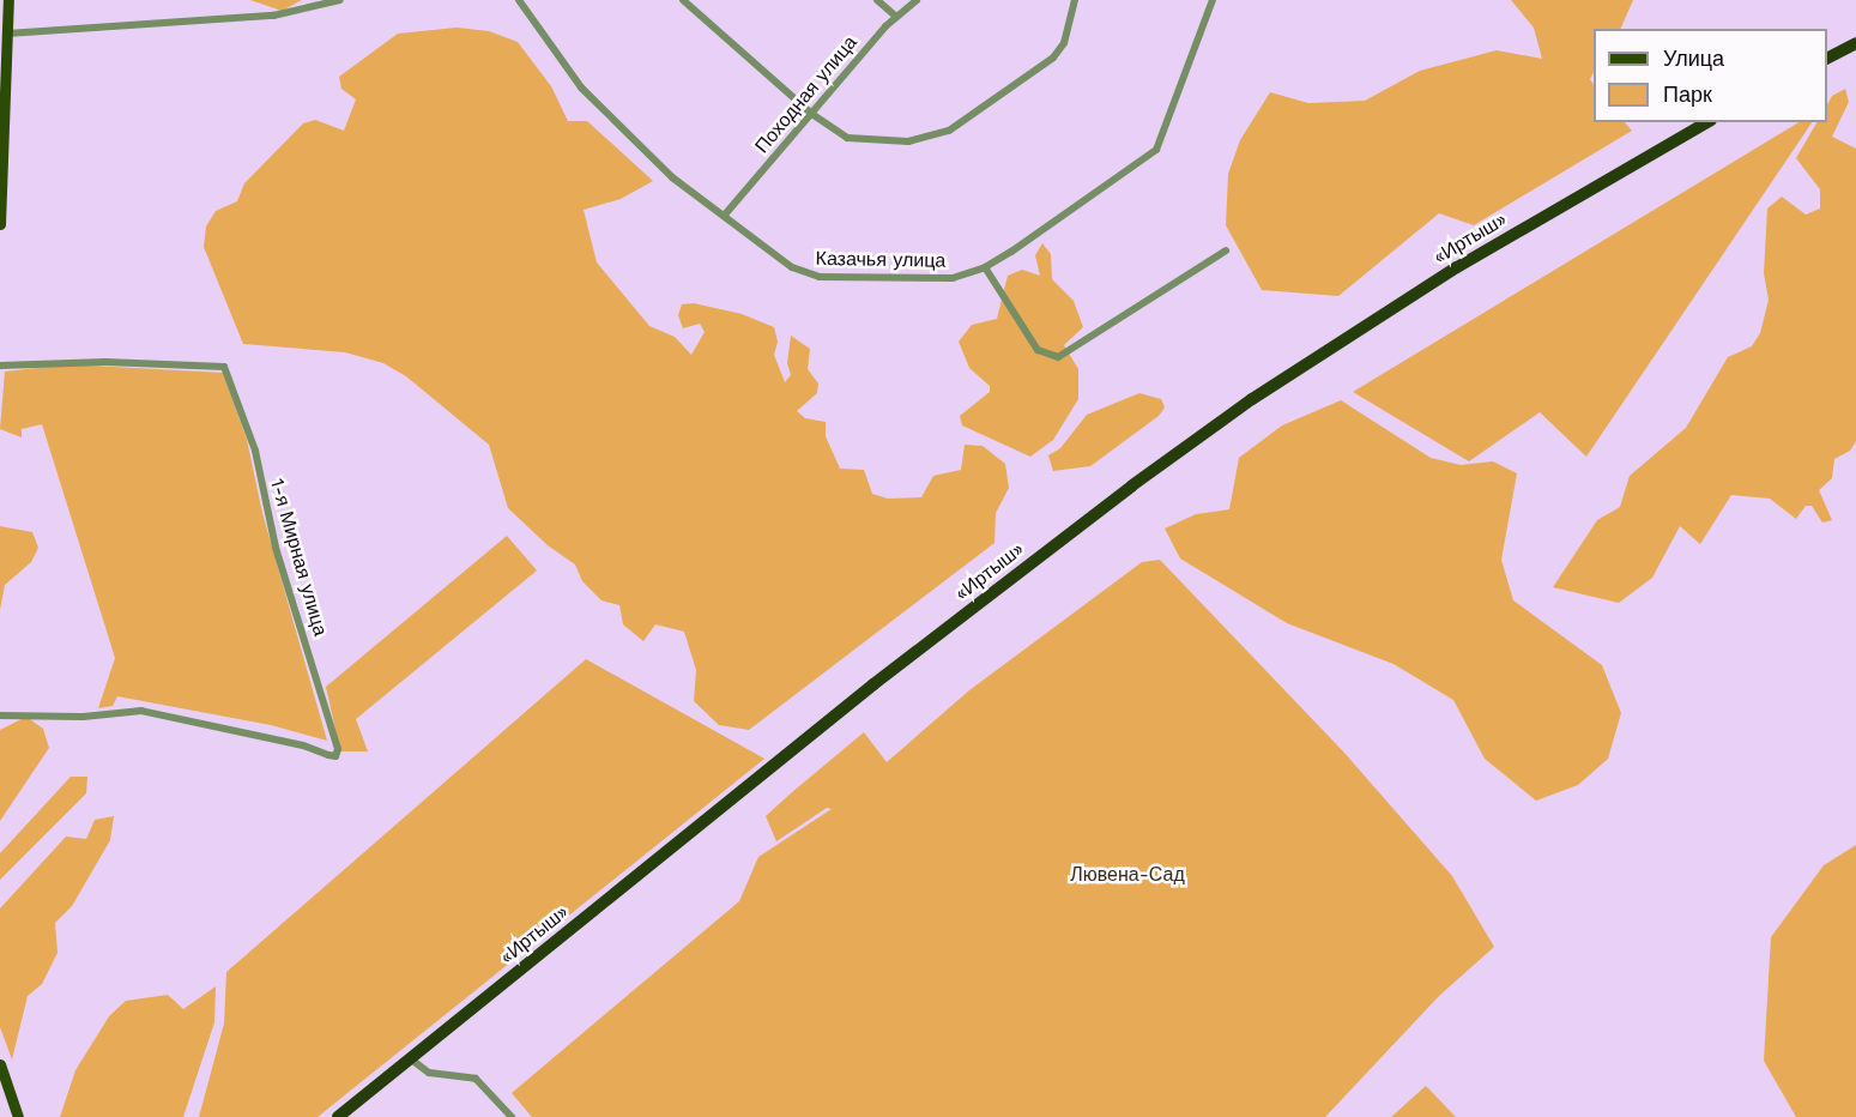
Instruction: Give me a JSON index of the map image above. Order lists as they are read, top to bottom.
{
  "streets": {
    "highway": ["«Иртыш»"],
    "street": ["Походная улица", "Казачья улица", "1-я Мирная улица"]
  },
  "crossings": [
    ["Походная улица", "Казачья улица"]
  ],
  "parks": ["Лювена-Сад"],
  "legend": ["Улица", "Парк"]
}
